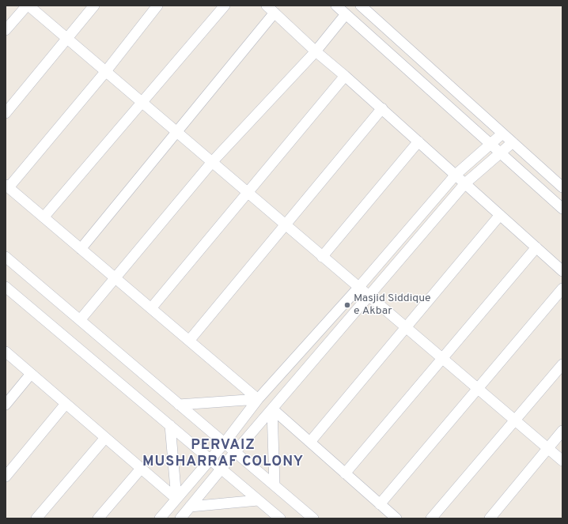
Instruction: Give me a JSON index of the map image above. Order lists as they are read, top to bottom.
{
  "districts": ["PERVAIZ MUSHARRAF COLONY"],
  "places": ["Masjid Siddique e Akbar"]
}
